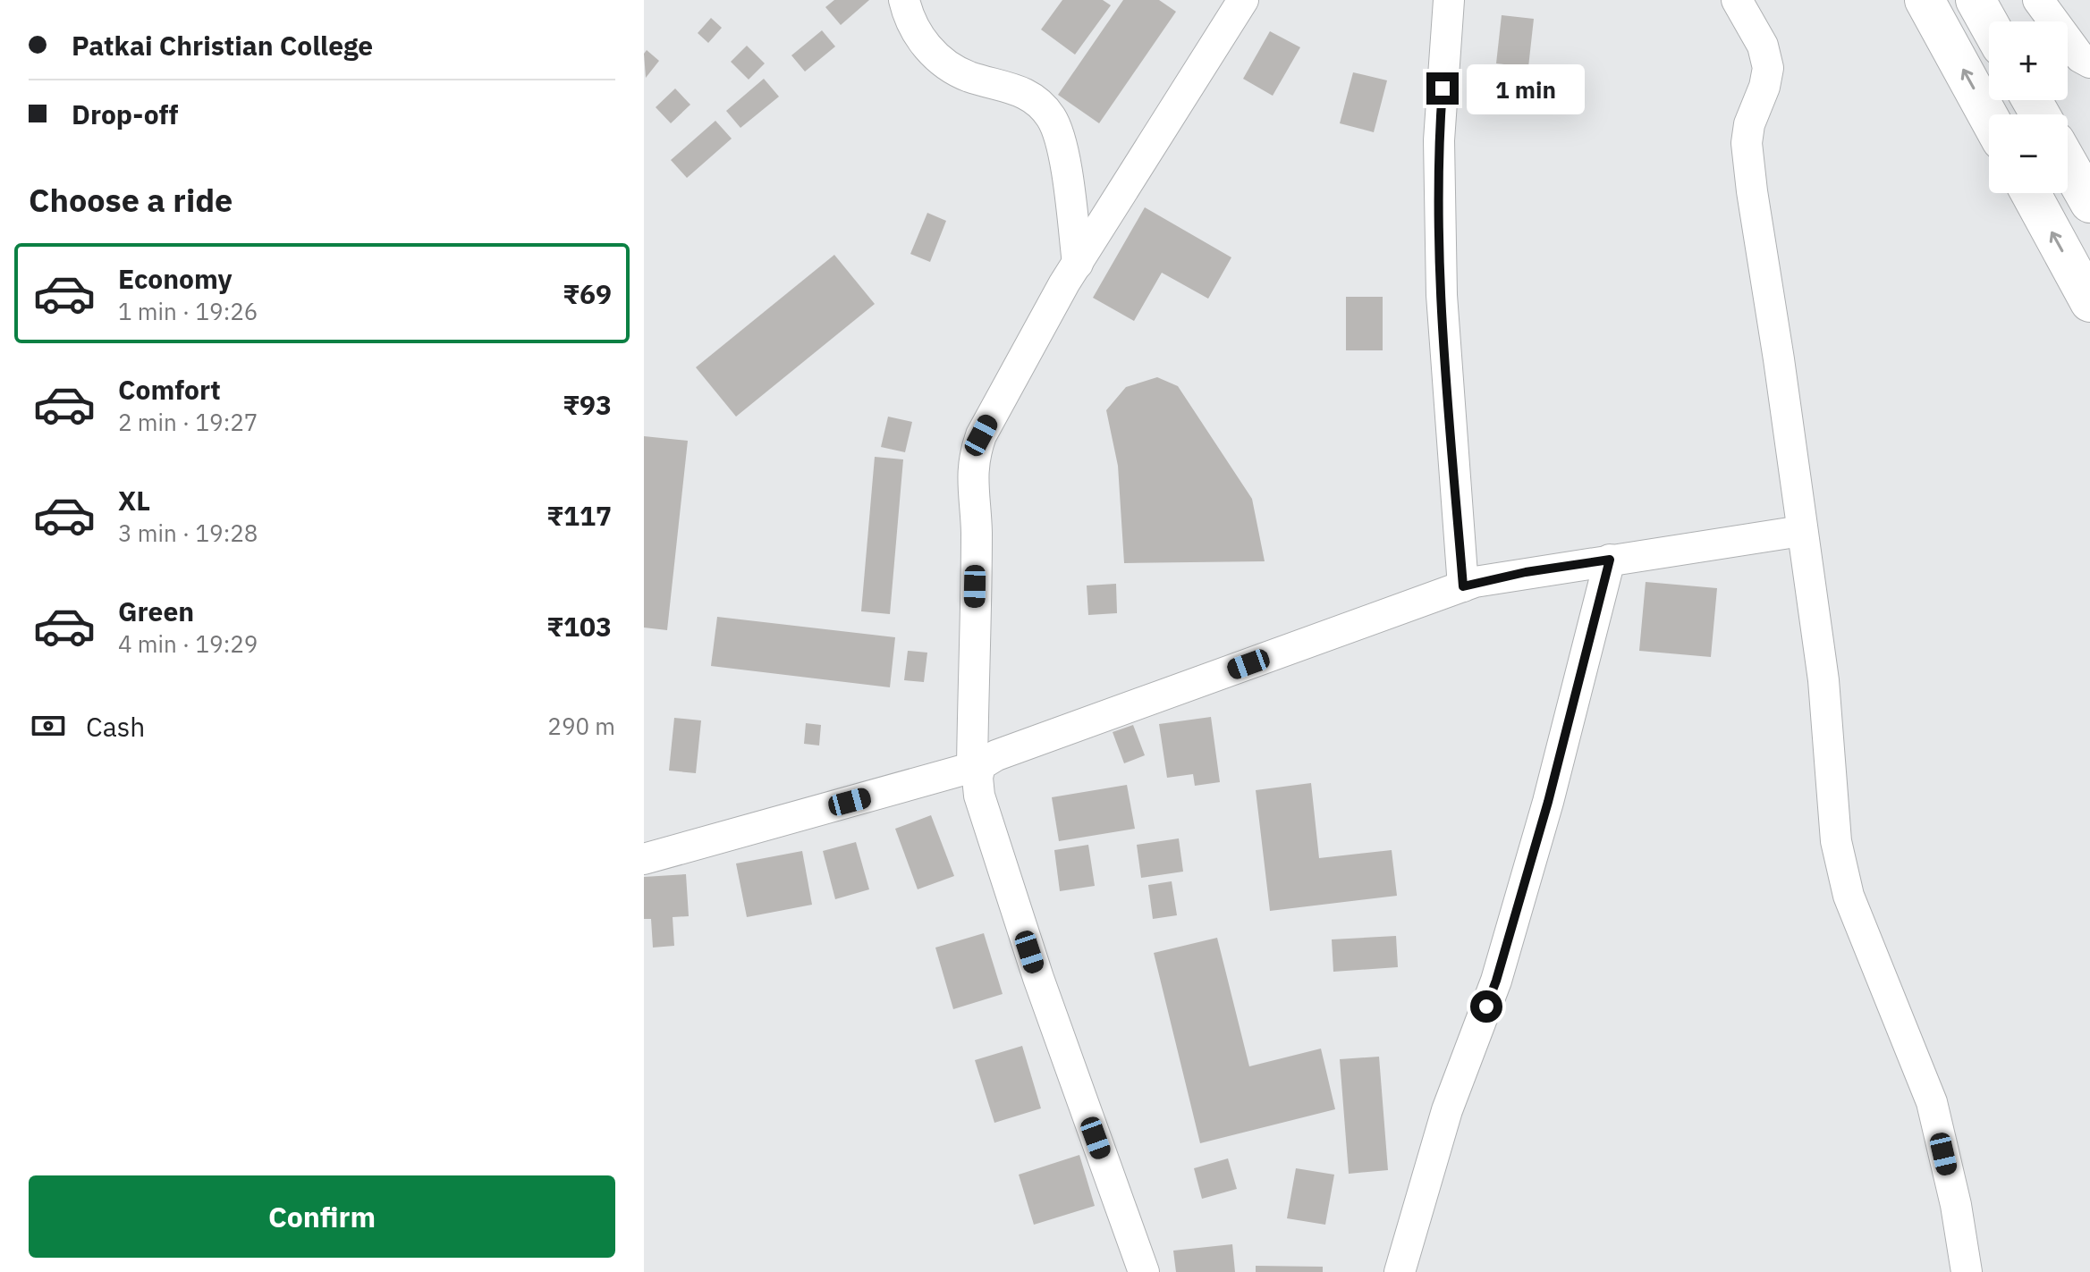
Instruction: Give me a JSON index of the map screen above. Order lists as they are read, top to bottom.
{
  "page": {
    "banner": ["Patkai Christian College", "Drop-off"],
    "map_buttons": ["+", "−"],
    "bubble": "1 min",
    "heading": "Choose a ride",
    "list": [
      {
        "name": "Economy",
        "note": "1 min · 19:26",
        "value": "₹69"
      },
      {
        "name": "Comfort",
        "note": "2 min · 19:27",
        "value": "₹93"
      },
      {
        "name": "XL",
        "note": "3 min · 19:28",
        "value": "₹117"
      },
      {
        "name": "Green",
        "note": "4 min · 19:29",
        "value": "₹103"
      }
    ],
    "pay": ["Cash", "290 m"],
    "buttons": "Confirm"
  }
}
